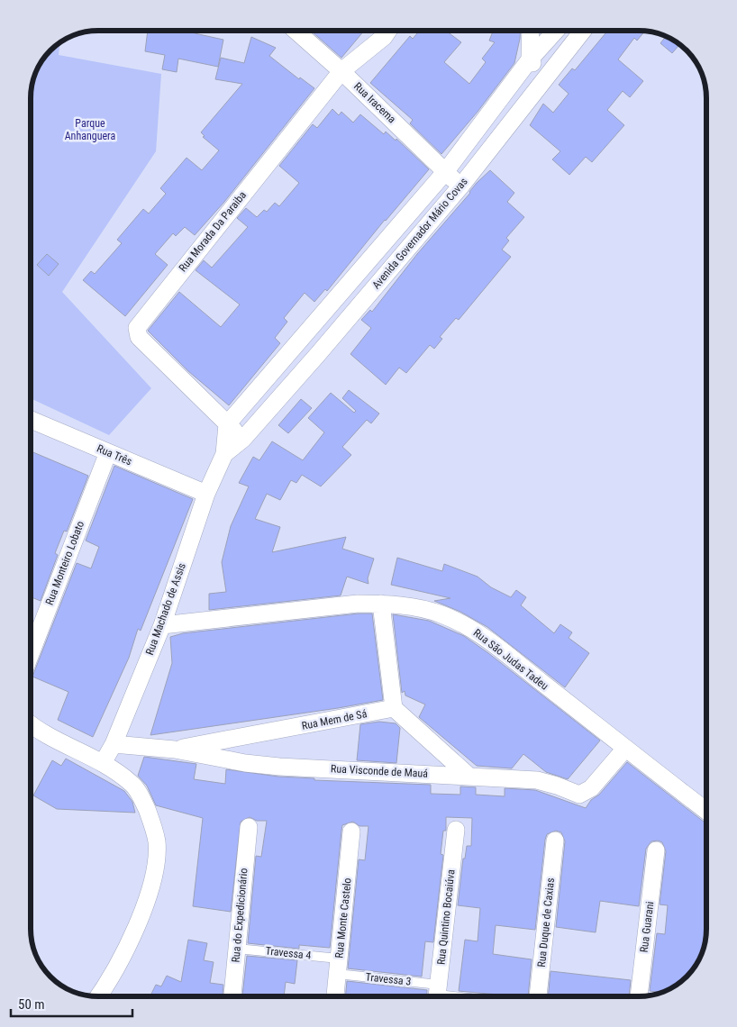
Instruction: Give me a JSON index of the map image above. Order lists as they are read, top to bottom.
{
  "streets": {
    "street": [
      "Rua Iracema",
      "Rua Morada Da Paraiba",
      "Avenida Governador Mário Covas",
      "Rua Três",
      "Rua Monteiro Lobato",
      "Rua Machado de Assis",
      "Rua São Judas Tadeu",
      "Rua Mem de Sá",
      "Rua Visconde de Mauá",
      "Rua do Expedicionário",
      "Rua Quintino Bocaiúva",
      "Rua Monte Castelo",
      "Rua Duque de Caxias",
      "Rua Guarani"
    ],
    "lane": ["Travessa 4", "Travessa 3"]
  },
  "crossings": [
    ["Rua Iracema", "Rua Morada Da Paraiba"],
    ["Rua Iracema", "Avenida Governador Mário Covas"],
    ["Rua Morada Da Paraiba", "Avenida Governador Mário Covas"],
    ["Rua Morada Da Paraiba", "Rua Machado de Assis"],
    ["Avenida Governador Mário Covas", "Rua Machado de Assis"],
    ["Rua Três", "Rua Monteiro Lobato"],
    ["Rua Três", "Rua Machado de Assis"],
    ["Rua Machado de Assis", "Rua São Judas Tadeu"],
    ["Rua Machado de Assis", "Rua Visconde de Mauá"],
    ["Rua São Judas Tadeu", "Rua Visconde de Mauá"],
    ["Rua Mem de Sá", "Rua Visconde de Mauá"],
    ["Rua do Expedicionário", "Travessa 4"],
    ["Rua Quintino Bocaiúva", "Travessa 3"],
    ["Rua Monte Castelo", "Travessa 4"],
    ["Rua Monte Castelo", "Travessa 3"],
    ["Travessa 4", "Travessa 3"]
  ],
  "parks": ["Parque Anhanguera"],
  "scale_bar": "50 m"
}
